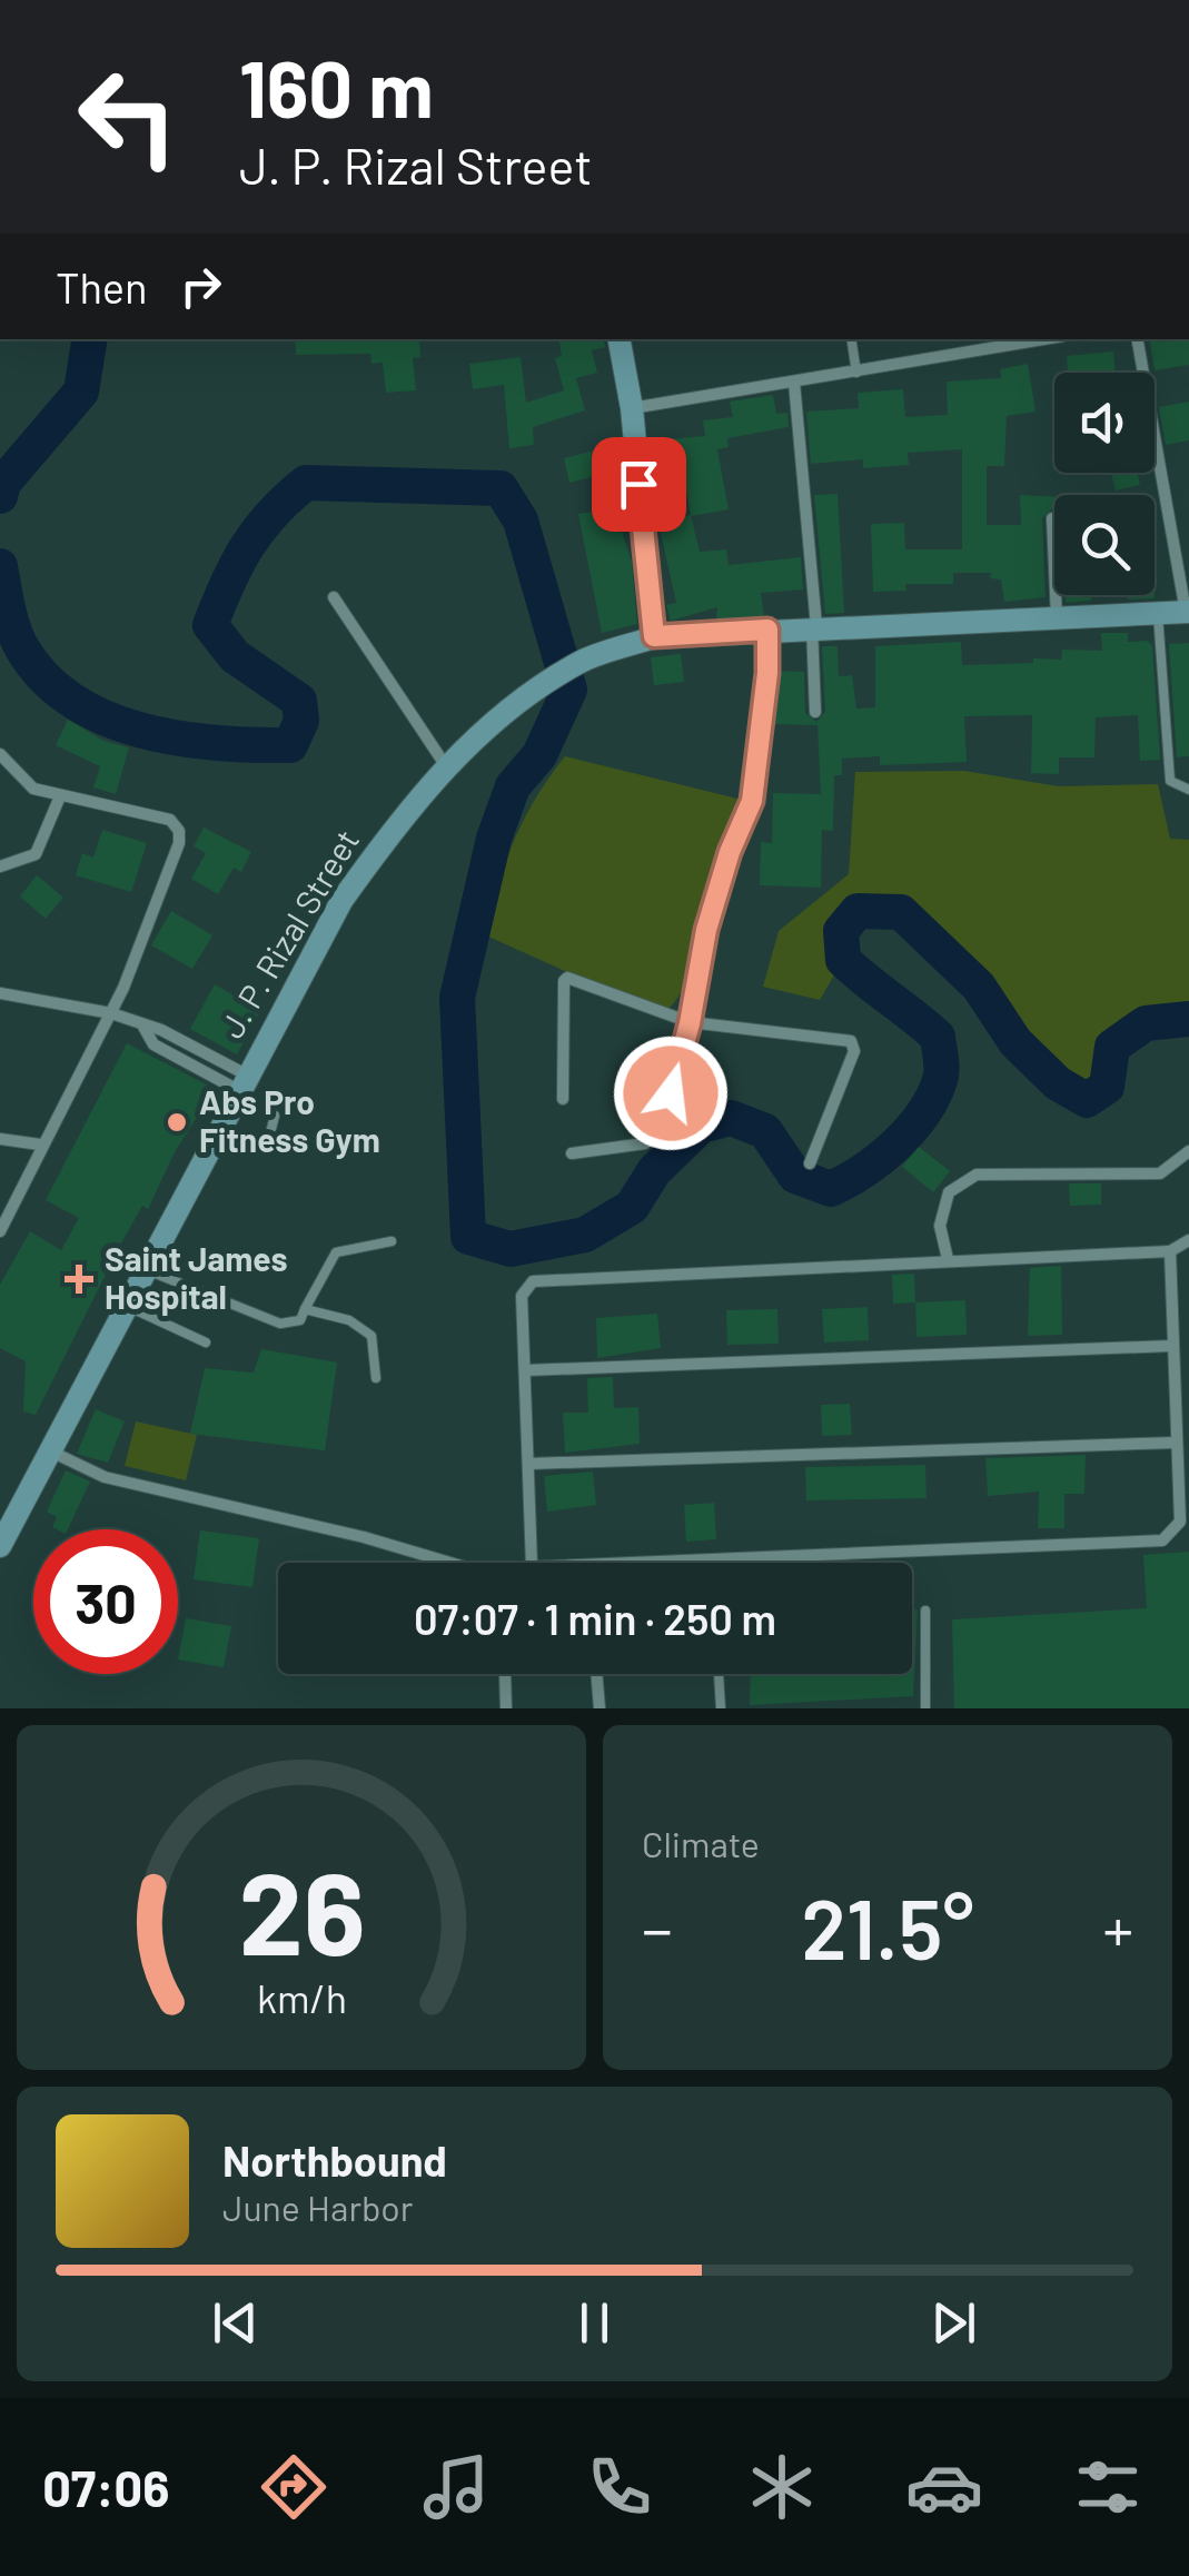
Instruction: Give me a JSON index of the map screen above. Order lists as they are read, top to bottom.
{
  "streets": {
    "main road": ["J. P. Rizal Street"]
  },
  "places": {
    "other": ["Abs Pro Fitness Gym"],
    "health": ["Saint James Hospital"]
  },
  "page": {
    "turn": ["160 m", "J. P. Rizal Street"],
    "then": "Then",
    "limit": "30",
    "trip": "07:07 · 1 min · 250 m",
    "tile": "Climate",
    "heat": ["−", "21.5°", "+"],
    "song": ["Northbound", "June Harbor"],
    "tabs": "07:06",
    "gauge": ["26", "km/h"]
  }
}
